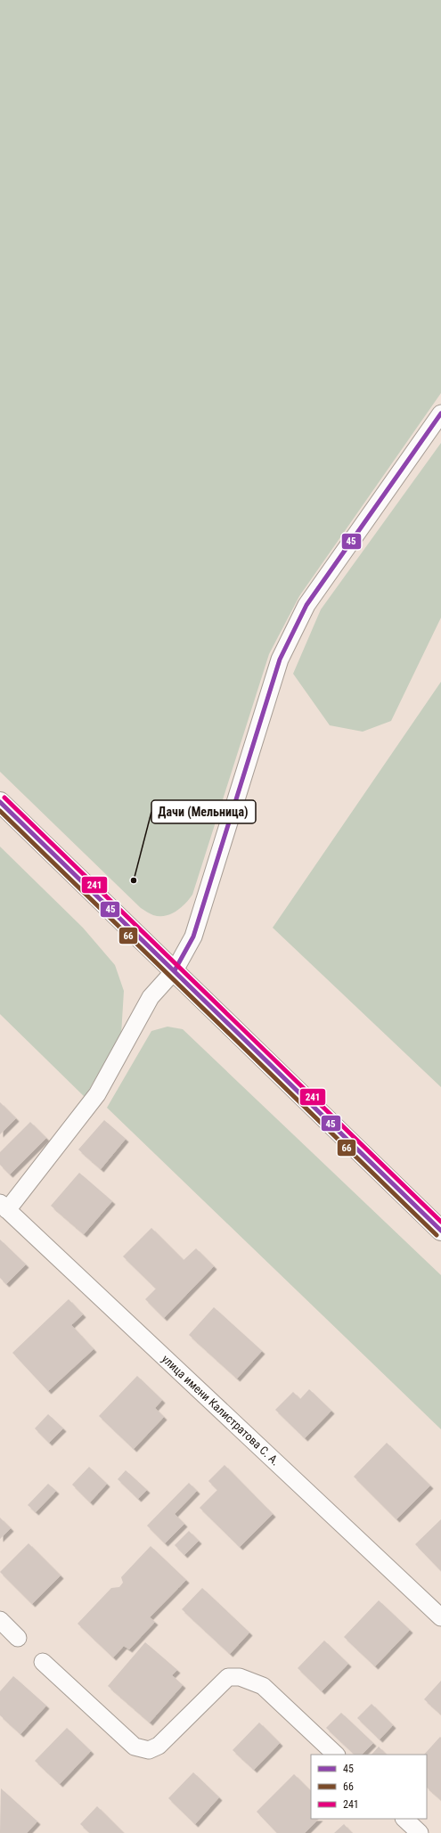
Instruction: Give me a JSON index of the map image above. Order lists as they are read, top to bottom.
{
  "streets": {
    "street": ["улица имени Калистратова С. А."]
  },
  "places": ["Дачи (Мельница)"],
  "lines": ["transit line 45", "transit line 241", "transit line 66"],
  "legend": ["45", "66", "241"]
}
